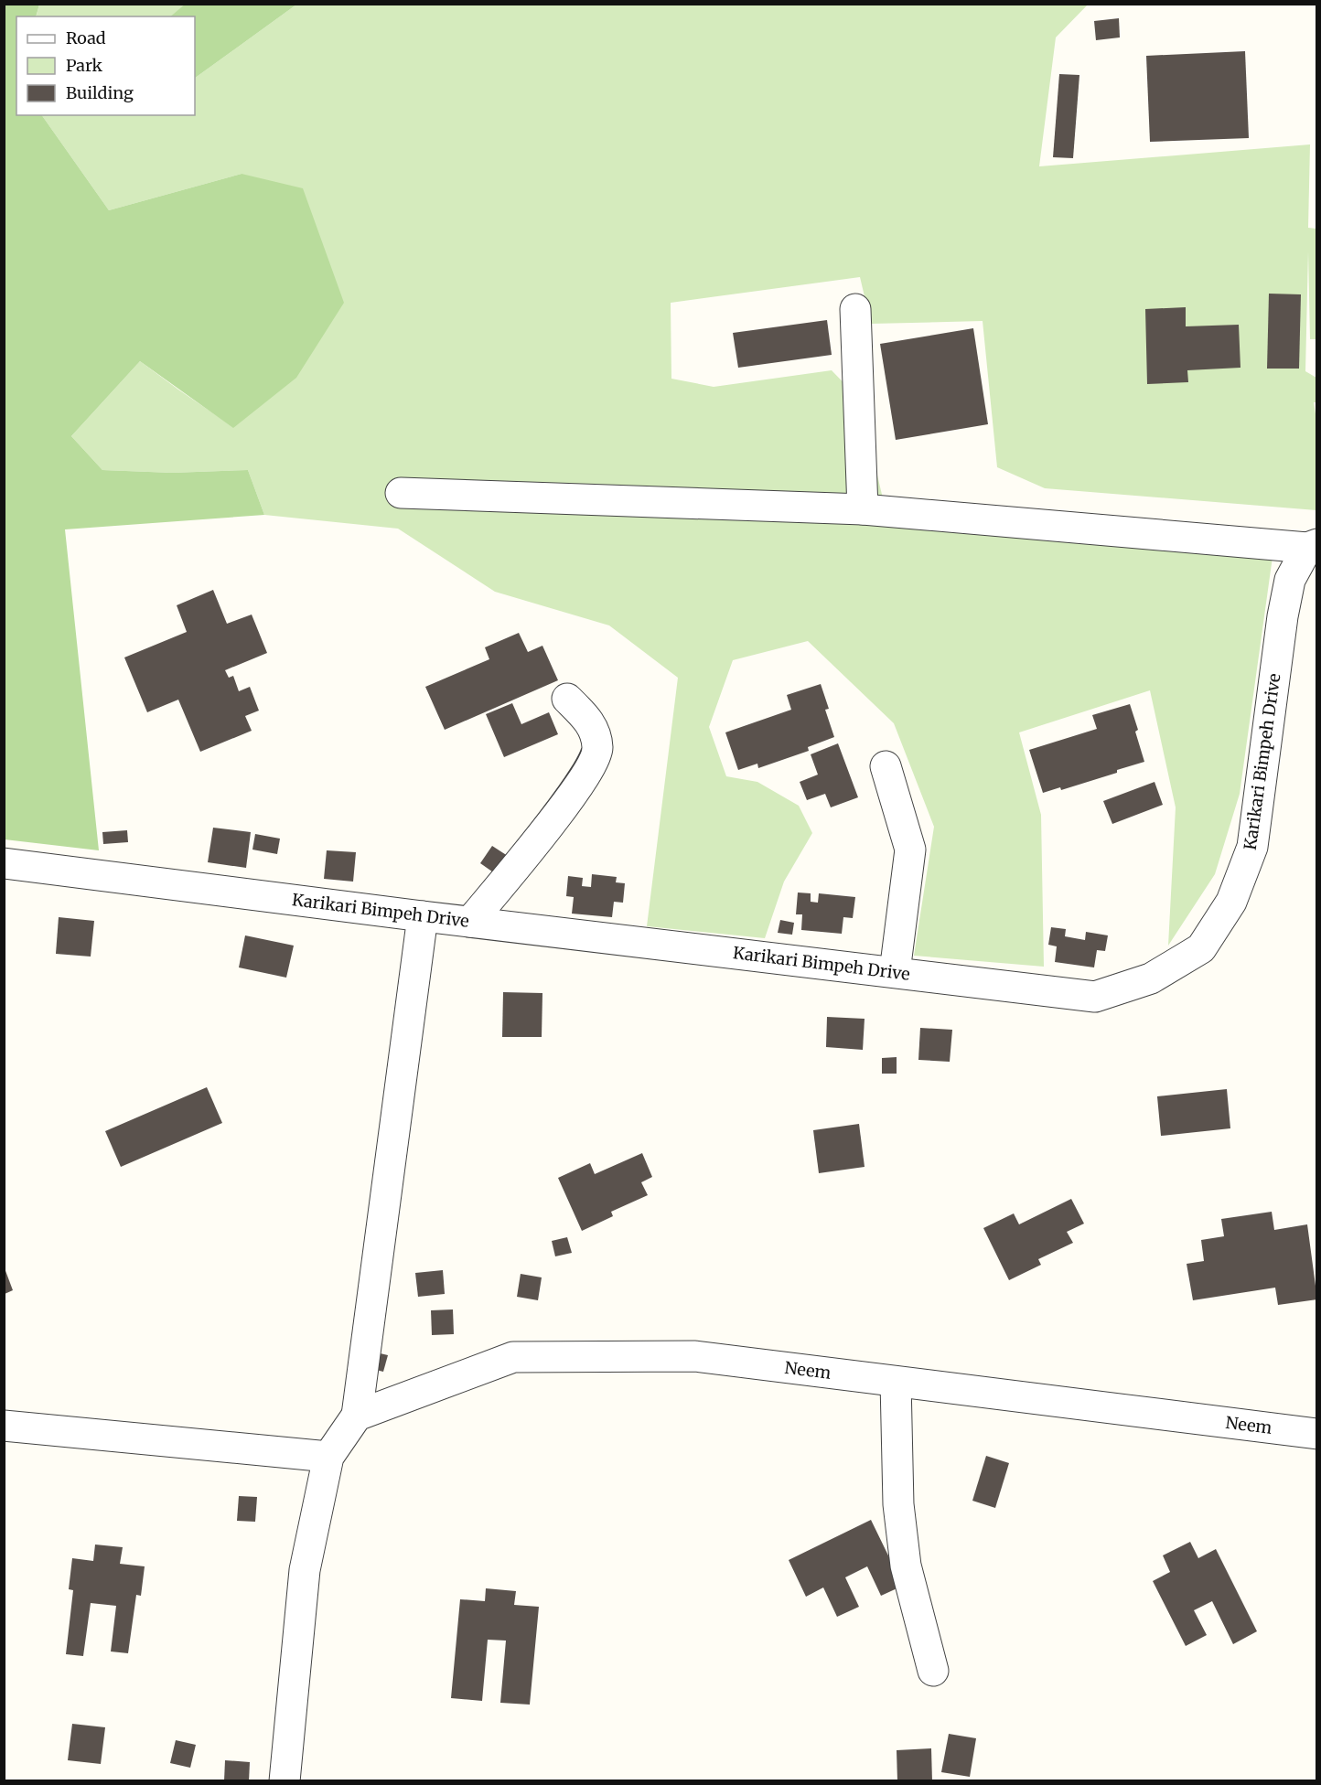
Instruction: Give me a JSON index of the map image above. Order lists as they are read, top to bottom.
{
  "streets": {
    "street": ["Karikari Bimpeh Drive", "Neem"]
  },
  "legend": ["Road", "Park", "Building"]
}
